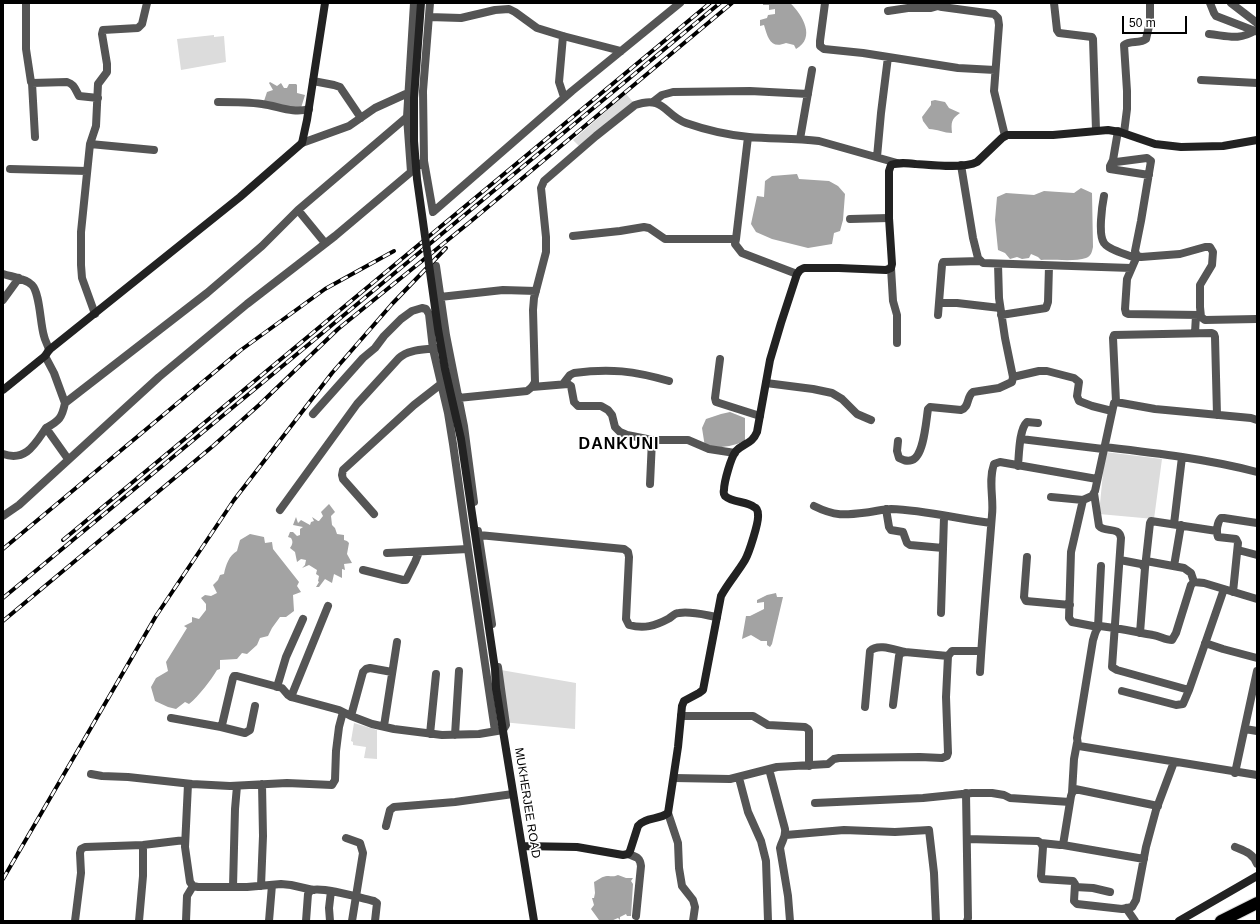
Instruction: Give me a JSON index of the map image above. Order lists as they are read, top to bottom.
{
  "streets": {
    "street": ["MUKHERJEE ROAD"]
  },
  "districts": ["DANKUNI"],
  "scale_bar": "50 m"
}
